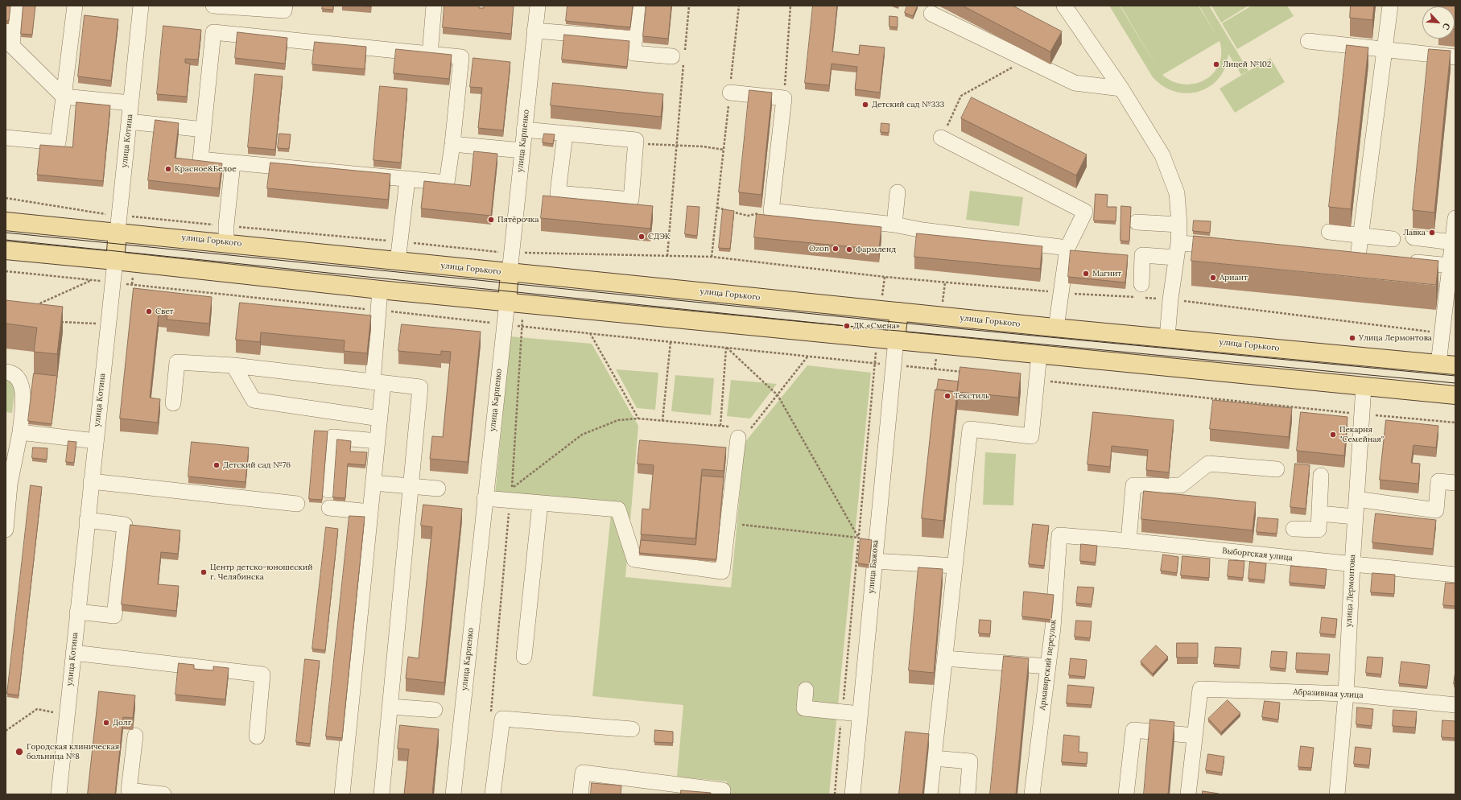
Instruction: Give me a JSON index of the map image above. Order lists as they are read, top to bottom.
{
  "streets": {
    "main road": ["улица Котина", "улица Карпенко", "улица Горького"],
    "street": [
      "Выборгская улица",
      "улица Бажова",
      "улица Лермонтова",
      "Армавирский переулок",
      "Абразивная улица"
    ]
  },
  "crossings": [
    ["улица Котина", "улица Горького"],
    ["улица Карпенко", "улица Горького"],
    ["Выборгская улица", "улица Лермонтова"],
    ["Выборгская улица", "Армавирский переулок"],
    ["улица Лермонтова", "Абразивная улица"]
  ],
  "places": [
    "Лицей №102",
    "Детский сад №333",
    "Красное&Белое",
    "Пятёрочка",
    "Лавка",
    "СДЭК",
    "Ozon",
    "Фармленд",
    "Магнит",
    "Ариант",
    "Свет",
    "ДК «Смена»",
    "Улица Лермонтова",
    "Текстиль",
    "Пекарня \"Семейная\"",
    "Детский сад №76",
    "Центр детско-юношеский г. Челябинска",
    "Долг",
    "Городская клиническая больница №8"
  ],
  "north": "bottom right"
}
